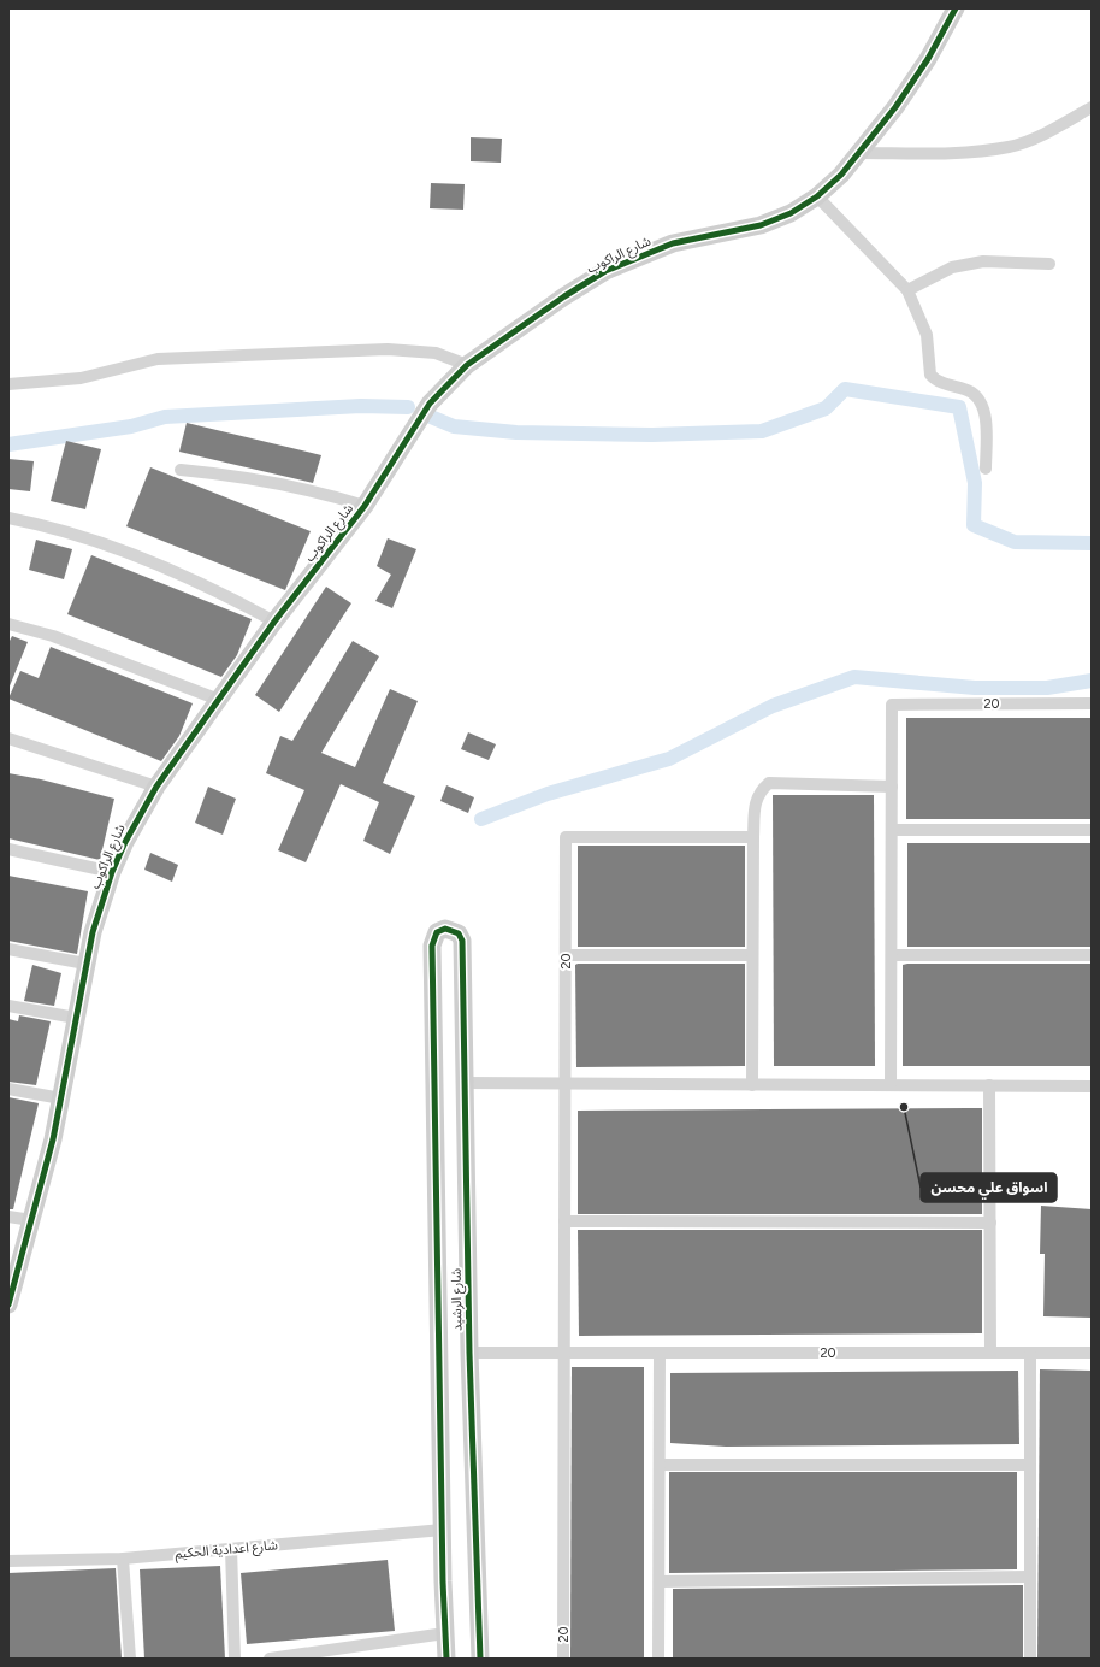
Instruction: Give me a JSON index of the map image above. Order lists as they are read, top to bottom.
{
  "streets": {
    "street": [
      "شارع الراكوب",
      "20",
      "شارع الرشيد",
      "شارع اعدادية الحكيم"
    ]
  },
  "crossings": [
    ["شارع الرشيد", "شارع اعدادية الحكيم"]
  ],
  "places": ["اسواق علي محسن"]
}
